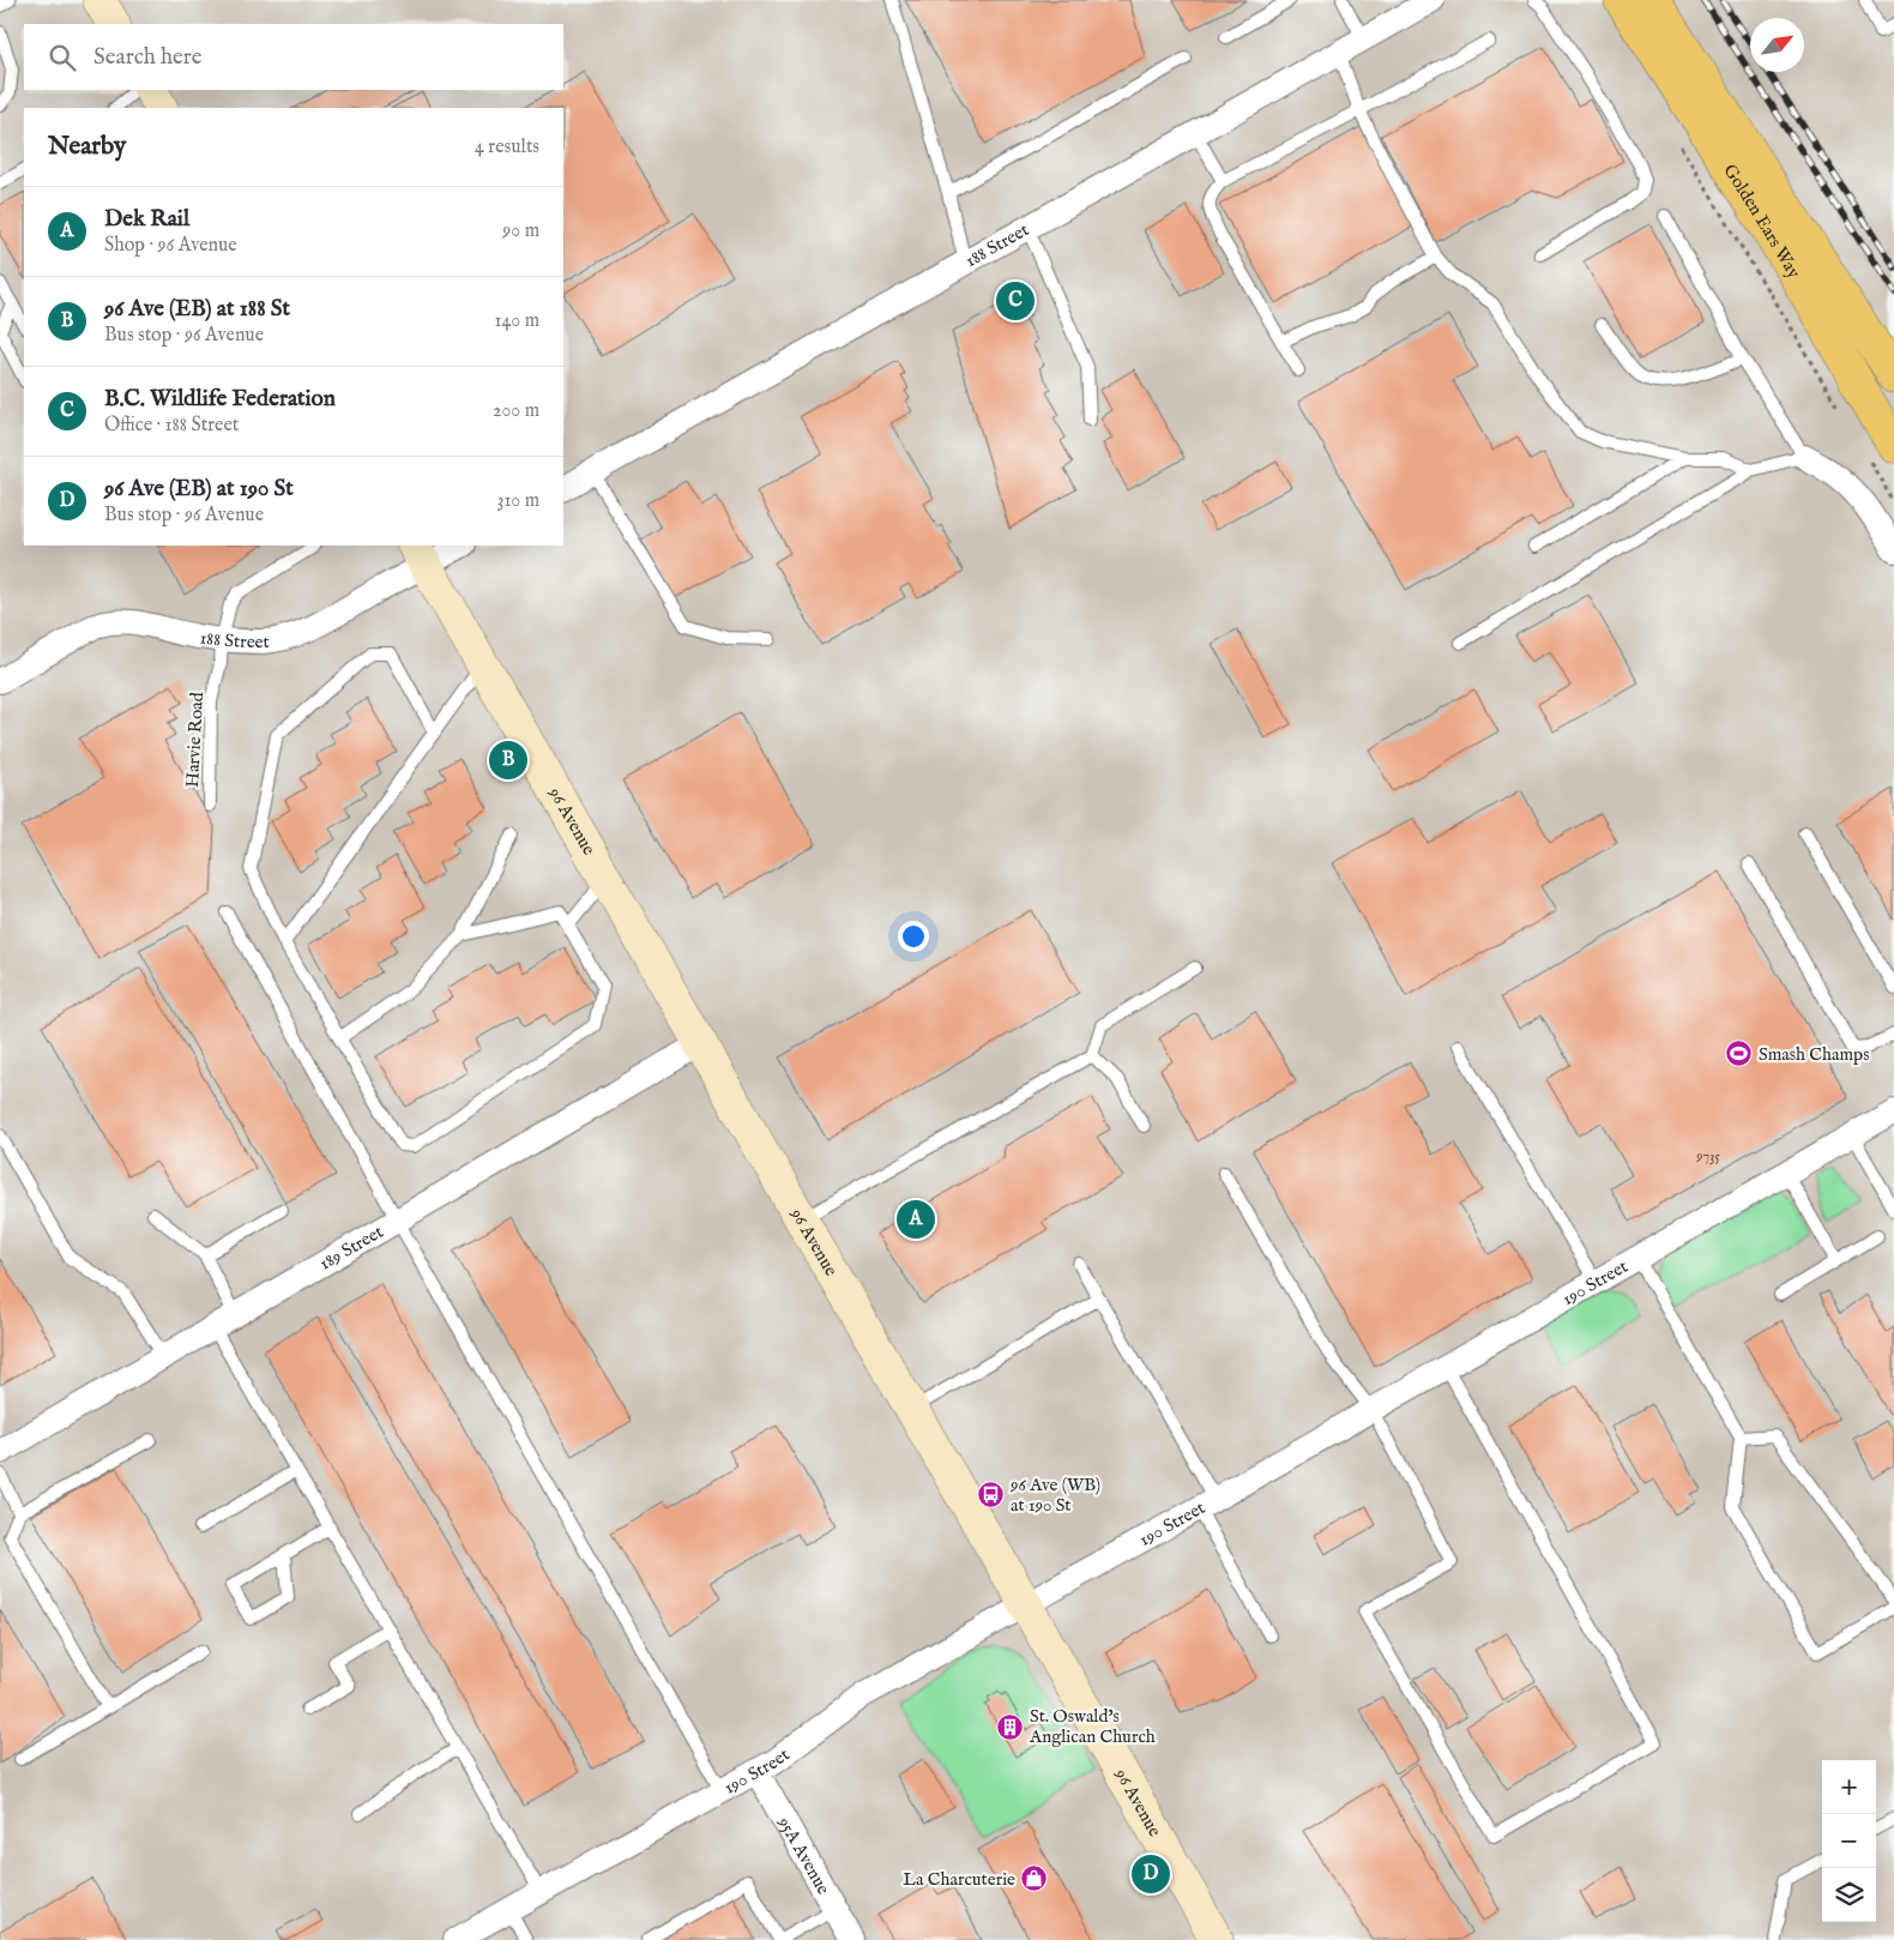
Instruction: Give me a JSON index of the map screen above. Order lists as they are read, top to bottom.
{
  "streets": {
    "main road": ["Golden Ears Way", "96 Avenue"],
    "street": [
      "188 Street",
      "189 Street",
      "190 Street",
      "95A Avenue"
    ],
    "lane": ["Harvie Road"]
  },
  "crossings": [
    ["188 Street", "Harvie Road"],
    ["188 Street", "96 Avenue"],
    ["96 Avenue", "189 Street"],
    ["96 Avenue", "190 Street"],
    ["190 Street", "95A Avenue"]
  ],
  "places": {
    "sports": ["Smash Champs"],
    "bus stop": ["96 Ave (WB) at 190 St"],
    "building": ["St. Oswald's Anglican Church"],
    "shop": ["La Charcuterie"]
  },
  "house_numbers": ["9735"],
  "north": "top right",
  "page": {
    "search": "Search here",
    "heading": ["Nearby", "4 results"],
    "list": [
      {
        "mark": "A",
        "name": "Dek Rail",
        "note": "Shop · 96 Avenue",
        "value": "90 m"
      },
      {
        "mark": "B",
        "name": "96 Ave (EB) at 188 St",
        "note": "Bus stop · 96 Avenue",
        "value": "140 m"
      },
      {
        "mark": "C",
        "name": "B.C. Wildlife Federation",
        "note": "Office · 188 Street",
        "value": "200 m"
      },
      {
        "mark": "D",
        "name": "96 Ave (EB) at 190 St",
        "note": "Bus stop · 96 Avenue",
        "value": "310 m"
      }
    ],
    "pins": [
      "C",
      "B",
      "A",
      "D"
    ],
    "map_buttons": ["+", "−"]
  }
}
